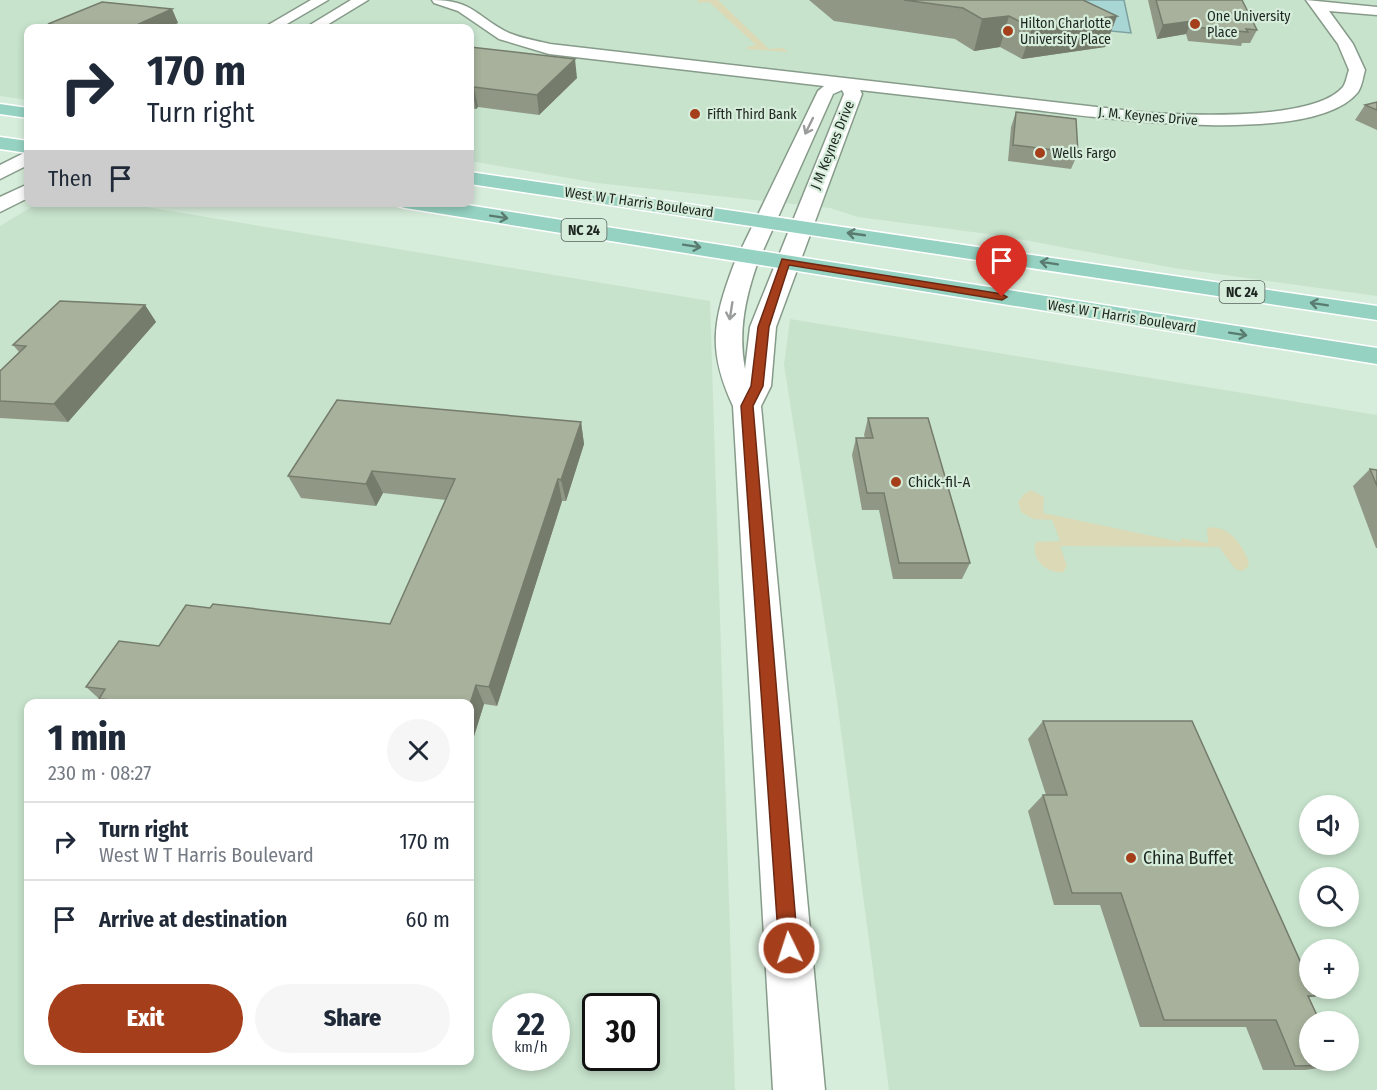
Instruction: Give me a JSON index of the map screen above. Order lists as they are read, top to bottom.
{
  "streets": {
    "main road": ["West W T Harris Boulevard", "NC 24"],
    "street": ["J. M. Keynes Drive", "J M Keynes Drive"]
  },
  "crossings": [
    ["J. M. Keynes Drive", "J M Keynes Drive"],
    ["J M Keynes Drive", "West W T Harris Boulevard"]
  ],
  "places": [
    "One University Place",
    "Hilton Charlotte University Place",
    "Fifth Third Bank",
    "Wells Fargo",
    "Chick-fil-A",
    "China Buffet"
  ],
  "page": {
    "turn": ["170 m", "Turn right"],
    "then": "Then",
    "heading": ["1 min", "230 m · 08:27"],
    "map_buttons": ["+", "−"],
    "list": [
      {
        "name": "Turn right",
        "note": "West W T Harris Boulevard",
        "value": "170 m"
      },
      {
        "name": "Arrive at destination",
        "value": "60 m"
      }
    ],
    "buttons": ["Exit", "Share"],
    "speed": "22 km/h",
    "limit": "30"
  }
}
